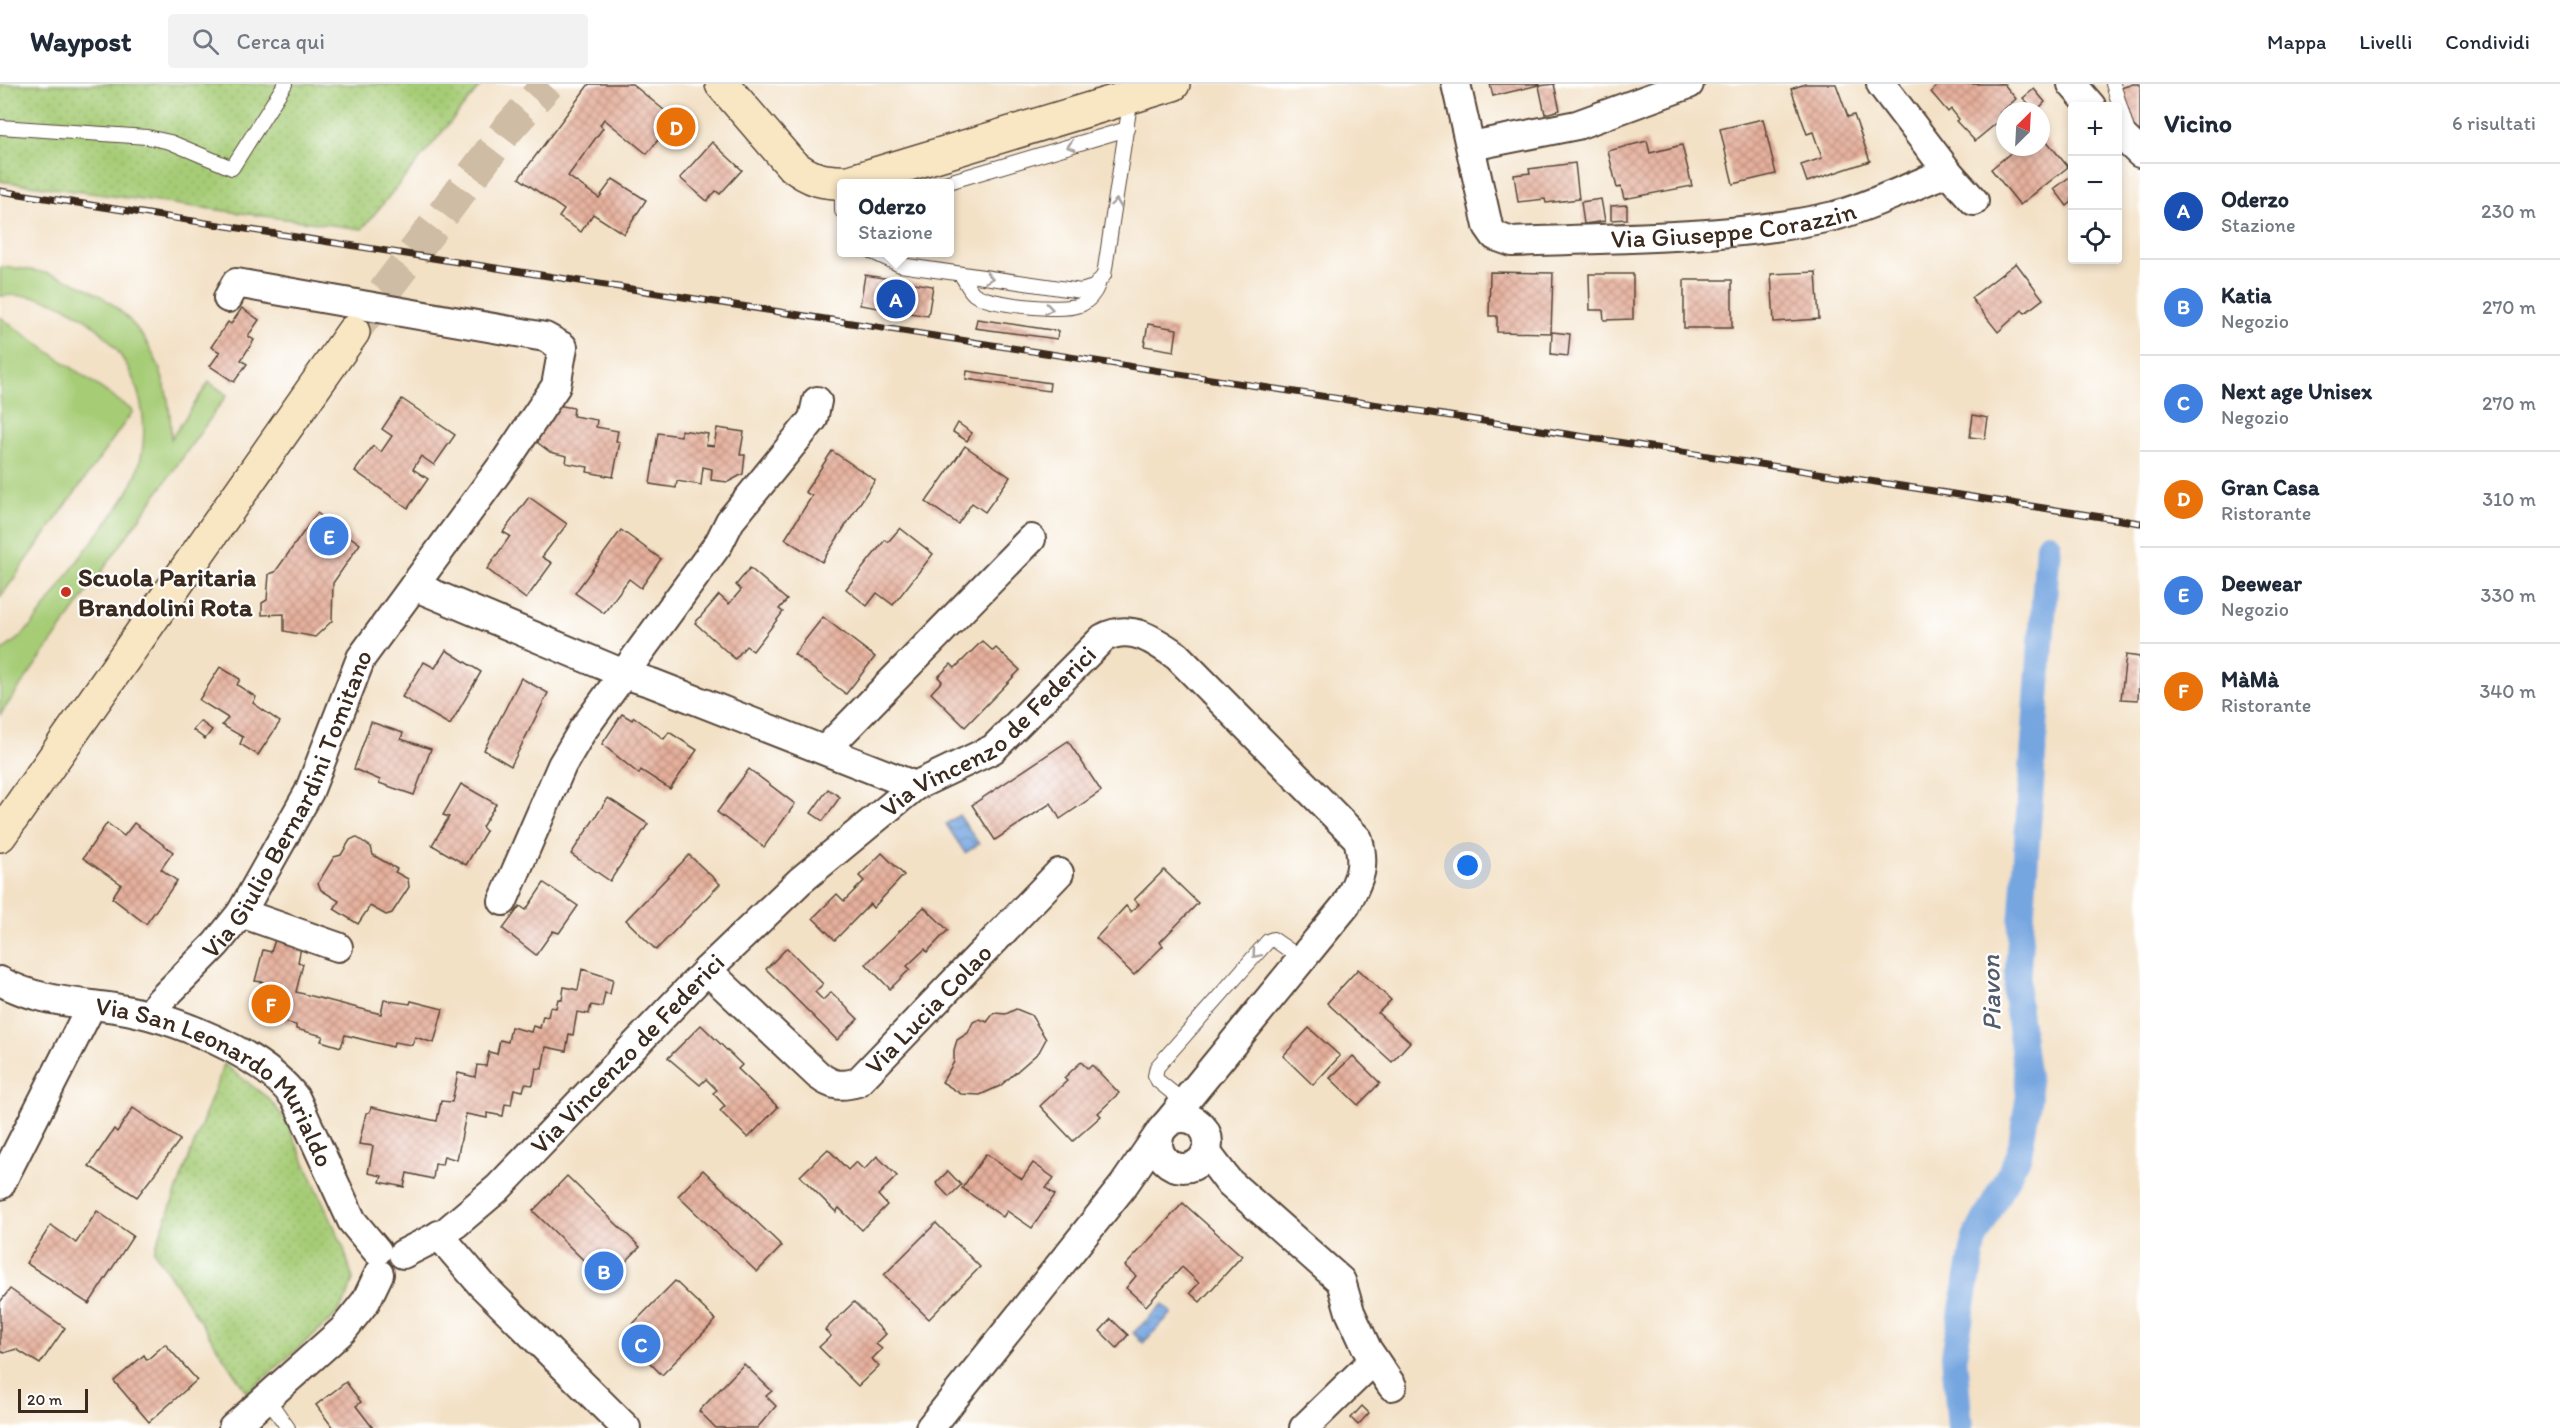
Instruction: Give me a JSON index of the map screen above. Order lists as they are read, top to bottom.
{
  "streets": {
    "street": [
      "Via Giuseppe Corazzin",
      "Via Vincenzo de Federici",
      "Via Giulio Bernardini Tomitano",
      "Via Lucia Colao",
      "Via San Leonardo Murialdo"
    ]
  },
  "crossings": [
    ["Via Vincenzo de Federici", "Via Lucia Colao"],
    ["Via Vincenzo de Federici", "Via San Leonardo Murialdo"],
    ["Via Giulio Bernardini Tomitano", "Via San Leonardo Murialdo"]
  ],
  "water": ["Piavon"],
  "places": ["Scuola Paritaria Brandolini Rota"],
  "scale_bar": "20 m",
  "north": "top right",
  "page": {
    "header": "Waypost",
    "search": "Cerca qui",
    "nav": ["Mappa", "Livelli", "Condividi"],
    "heading": ["Vicino", "6 risultati"],
    "map_buttons": ["+", "−"],
    "pins": [
      "D",
      "A",
      "E",
      "F",
      "B",
      "C"
    ],
    "list": [
      {
        "mark": "A",
        "name": "Oderzo",
        "note": "Stazione",
        "value": "230 m"
      },
      {
        "mark": "B",
        "name": "Katia",
        "note": "Negozio",
        "value": "270 m"
      },
      {
        "mark": "C",
        "name": "Next age Unisex",
        "note": "Negozio",
        "value": "270 m"
      },
      {
        "mark": "D",
        "name": "Gran Casa",
        "note": "Ristorante",
        "value": "310 m"
      },
      {
        "mark": "E",
        "name": "Deewear",
        "note": "Negozio",
        "value": "330 m"
      },
      {
        "mark": "F",
        "name": "MàMà",
        "note": "Ristorante",
        "value": "340 m"
      }
    ],
    "popup": ["Oderzo", "Stazione"],
    "scale": "20 m"
  }
}
